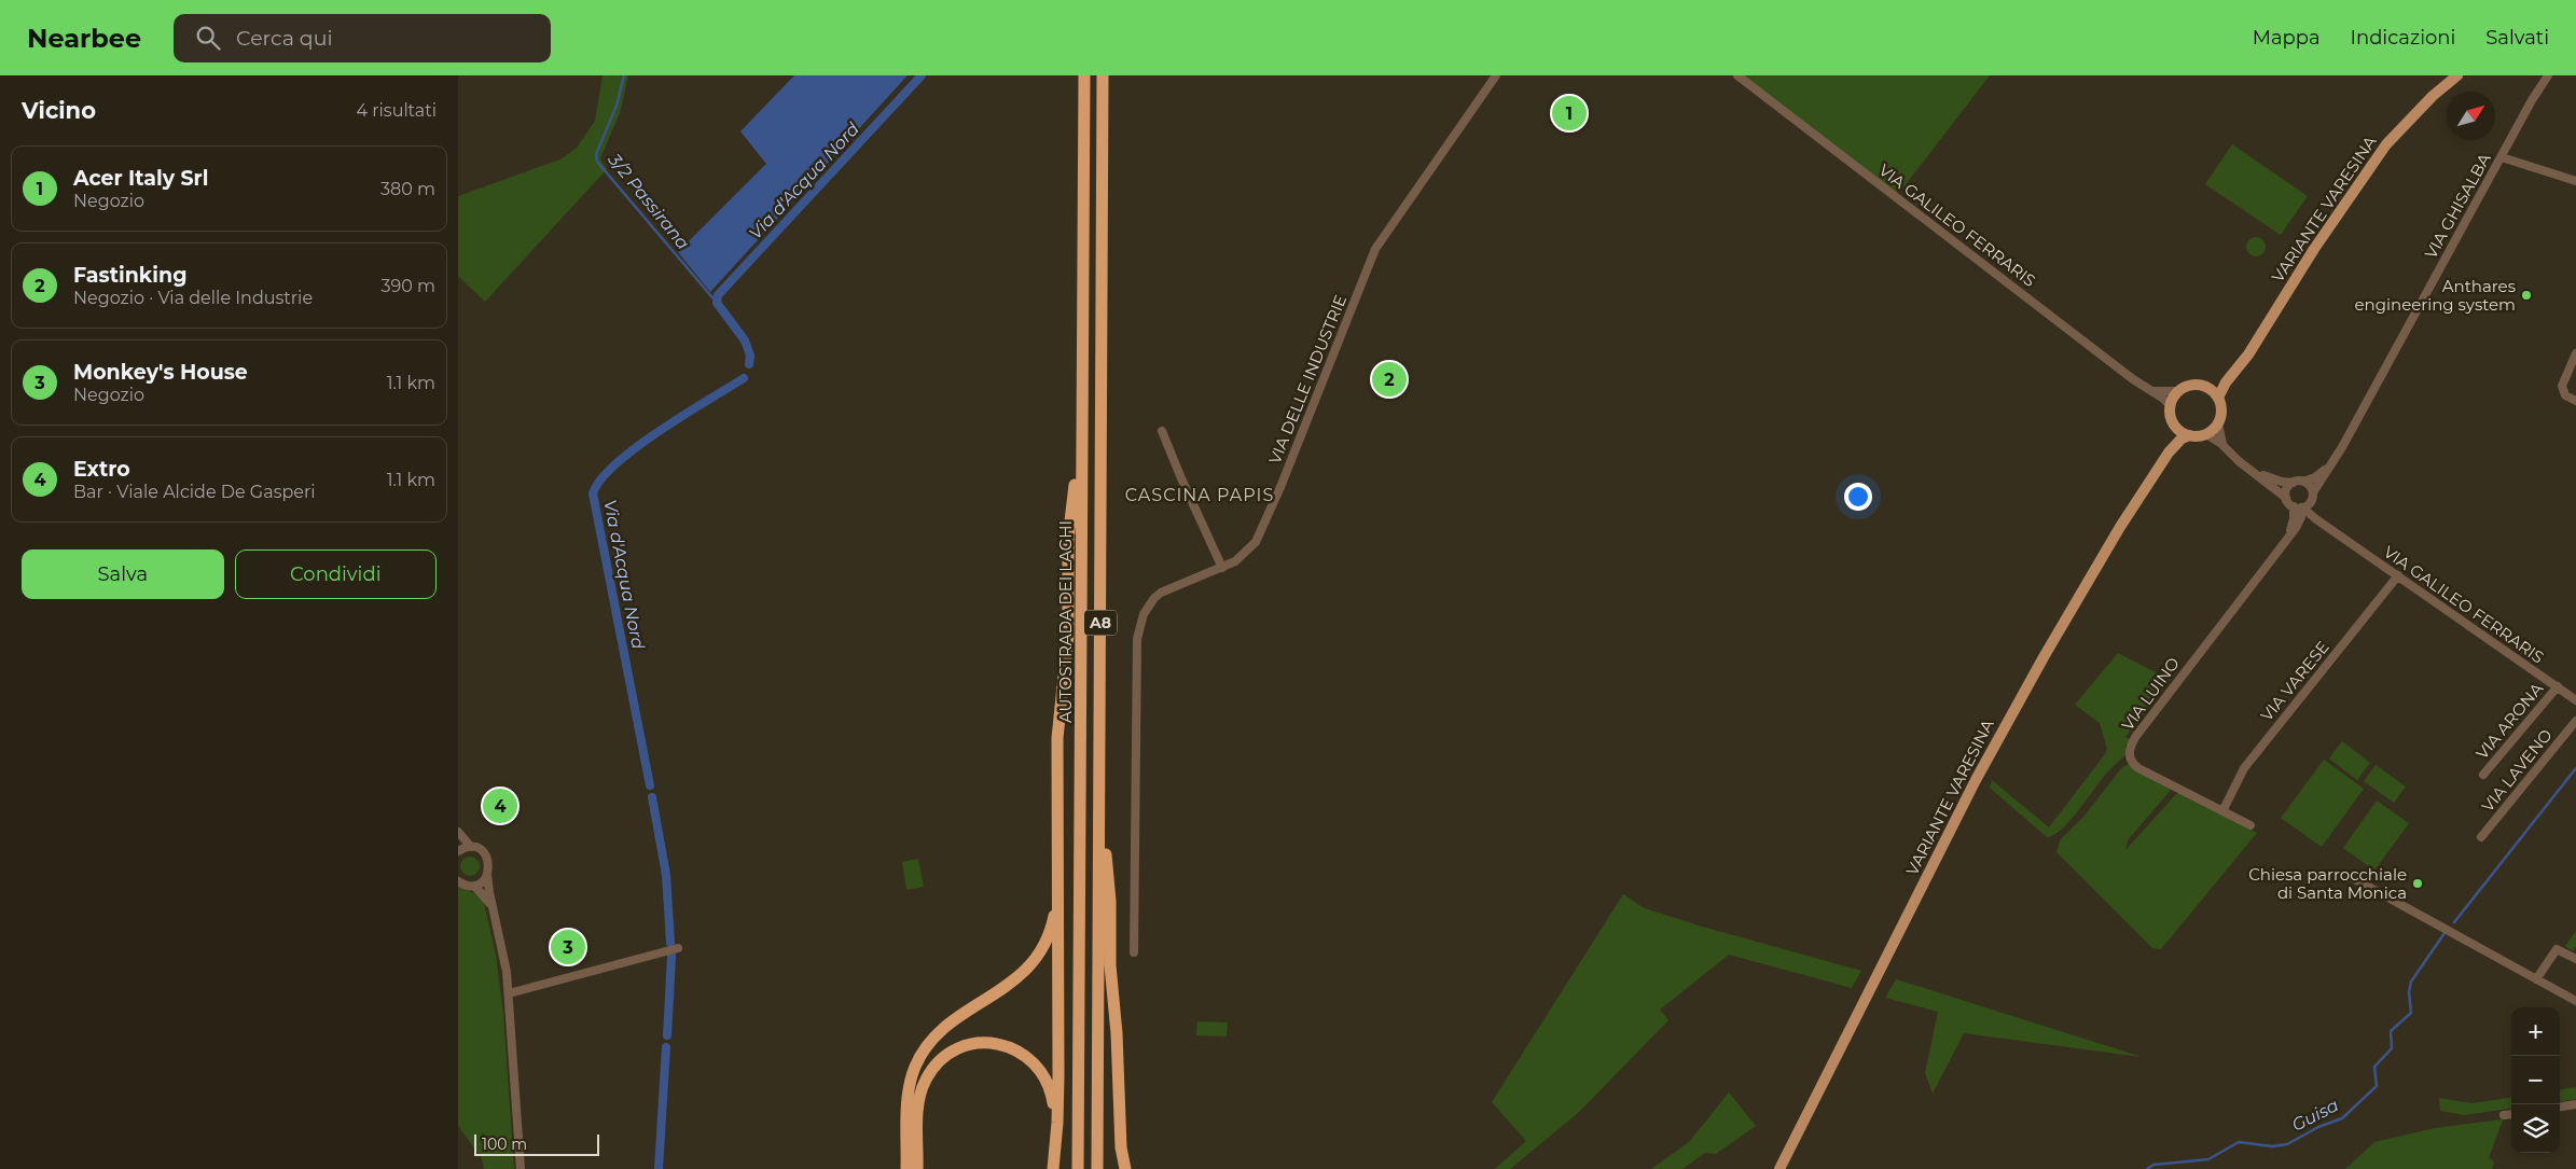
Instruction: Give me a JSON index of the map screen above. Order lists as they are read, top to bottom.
{
  "streets": {
    "highway": ["AUTOSTRADA DEI LAGHI", "A8"],
    "main road": ["VARIANTE VARESINA"],
    "street": [
      "VIA GHISALBA",
      "VIA GALILEO FERRARIS",
      "VIA DELLE INDUSTRIE",
      "VIA VARESE",
      "VIA LUINO",
      "VIA ARONA",
      "VIA LAVENO"
    ]
  },
  "crossings": [
    ["VIA GHISALBA", "VIA GALILEO FERRARIS"],
    ["VIA GHISALBA", "VIA LUINO"],
    ["VARIANTE VARESINA", "VIA GALILEO FERRARIS"],
    ["VIA GALILEO FERRARIS", "VIA VARESE"],
    ["VIA GALILEO FERRARIS", "VIA LUINO"],
    ["VIA GALILEO FERRARIS", "VIA ARONA"],
    ["VIA VARESE", "VIA LUINO"]
  ],
  "districts": ["CASCINA PAPIS"],
  "water": ["Via d'Acqua Nord", "3/2 Passirana", "Guisa"],
  "places": ["Anthares engineering system", "Chiesa parrocchiale di Santa Monica"],
  "scale_bar": "100 m",
  "north": "top right",
  "page": {
    "header": "Nearbee",
    "search": "Cerca qui",
    "nav": ["Mappa", "Indicazioni", "Salvati"],
    "heading": ["Vicino", "4 risultati"],
    "pins": [
      "1",
      "2",
      "4",
      "3"
    ],
    "list": [
      {
        "mark": "1",
        "name": "Acer Italy Srl",
        "note": "Negozio",
        "value": "380 m"
      },
      {
        "mark": "2",
        "name": "Fastinking",
        "note": "Negozio · Via delle Industrie",
        "value": "390 m"
      },
      {
        "mark": "3",
        "name": "Monkey's House",
        "note": "Negozio",
        "value": "1.1 km"
      },
      {
        "mark": "4",
        "name": "Extro",
        "note": "Bar · Viale Alcide De Gasperi",
        "value": "1.1 km"
      }
    ],
    "buttons": ["Salva", "Condividi"],
    "map_buttons": ["+", "−"],
    "scale": "100 m"
  }
}
